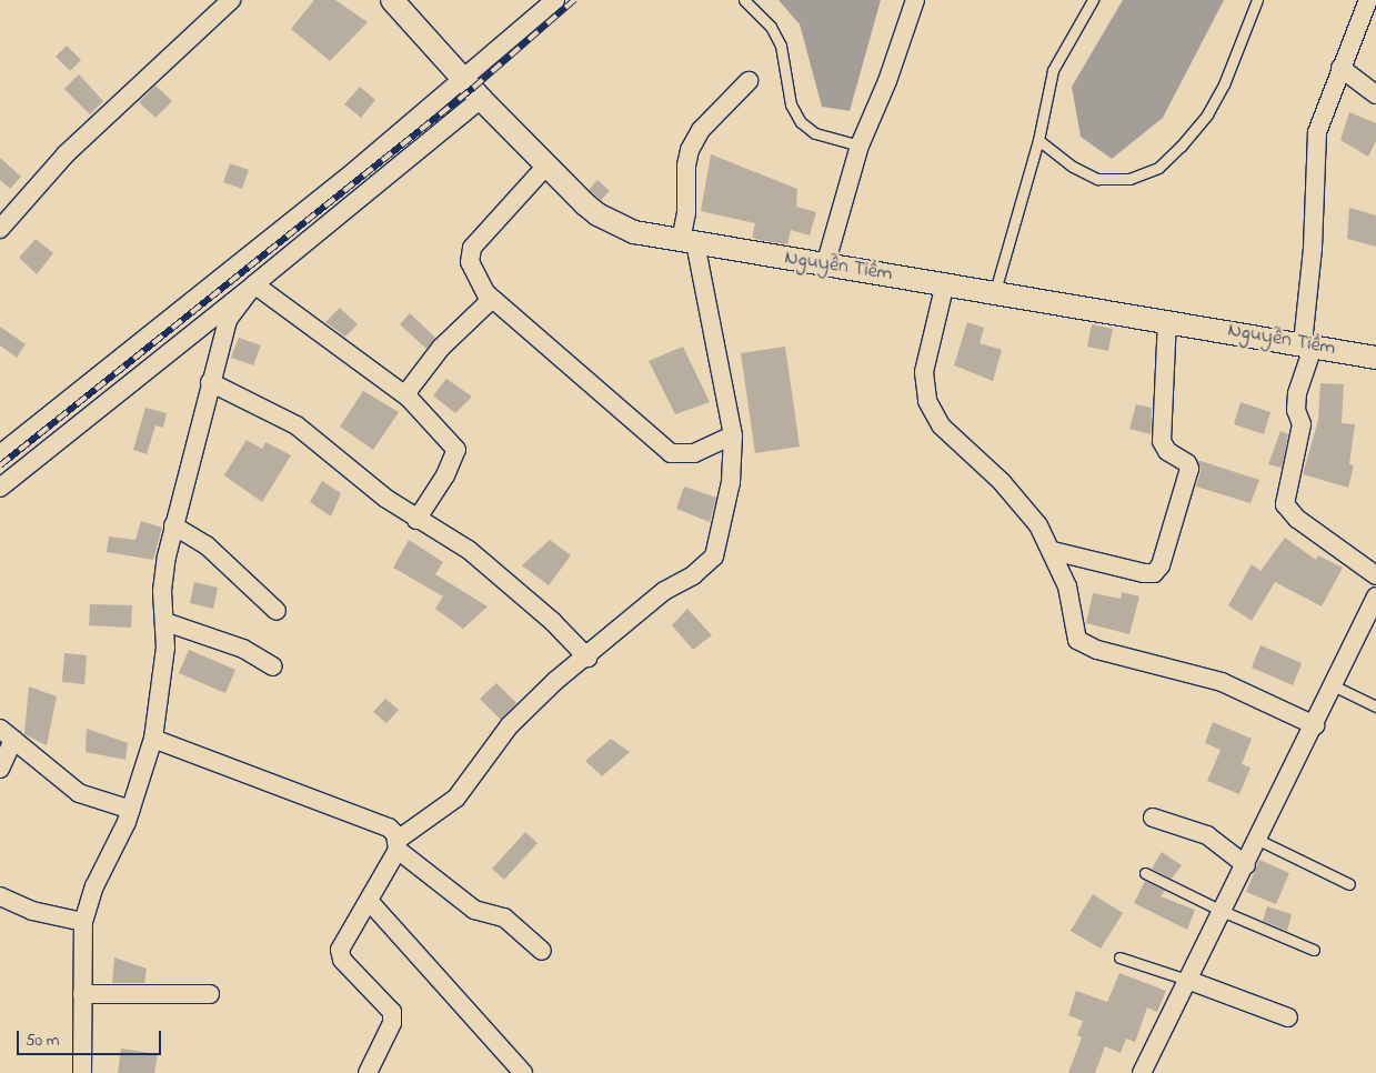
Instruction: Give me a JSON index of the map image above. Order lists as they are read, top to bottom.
{
  "streets": {
    "street": ["Nguyễn Tiềm"]
  },
  "scale_bar": "50 m"
}
